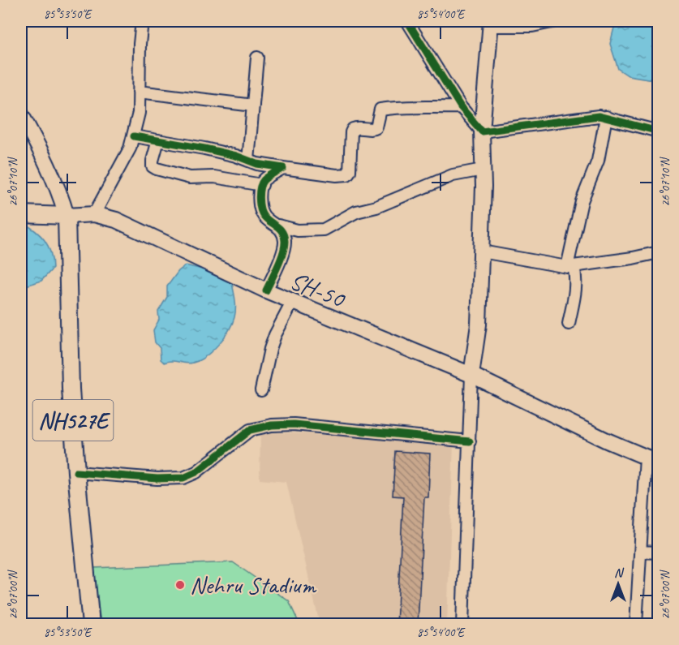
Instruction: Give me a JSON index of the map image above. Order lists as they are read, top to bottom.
{
  "streets": {
    "highway": ["SH-50", "NH527E"]
  },
  "crossings": [
    ["SH-50", "NH527E"]
  ],
  "places": ["Nehru Stadium"],
  "north": "top",
  "coordinates": [
    "85°53'50\"E",
    "85°54'00\"E",
    "26°07'10\"N",
    "26°07'00\"N"
  ]
}
